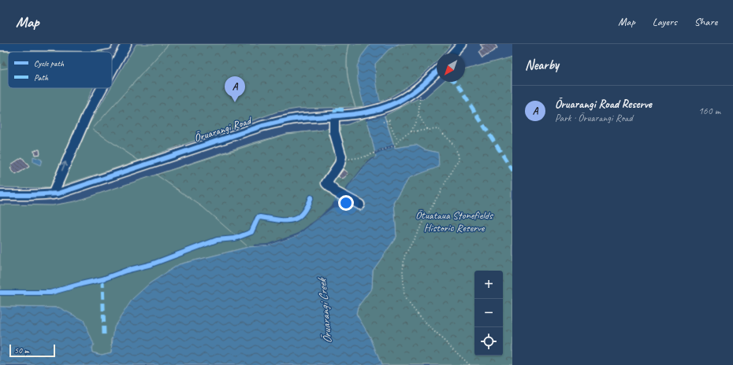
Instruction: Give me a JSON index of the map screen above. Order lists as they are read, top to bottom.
{
  "streets": {
    "street": ["Ōruarangi Road"]
  },
  "water": ["Ōruarangi Creek"],
  "parks": ["Ōtuataua Stonefields Historic Reserve"],
  "legend": ["Cycle path", "Path"],
  "scale_bar": "50 m",
  "north": "bottom left",
  "page": {
    "header": "Map",
    "nav": ["Map", "Layers", "Share"],
    "heading": "Nearby",
    "pins": "A",
    "list": [
      {
        "mark": "A",
        "name": "Ōruarangi Road Reserve",
        "note": "Park · Ōruarangi Road",
        "value": "160 m"
      }
    ],
    "map_buttons": ["+", "−"],
    "scale": "50 m"
  }
}
